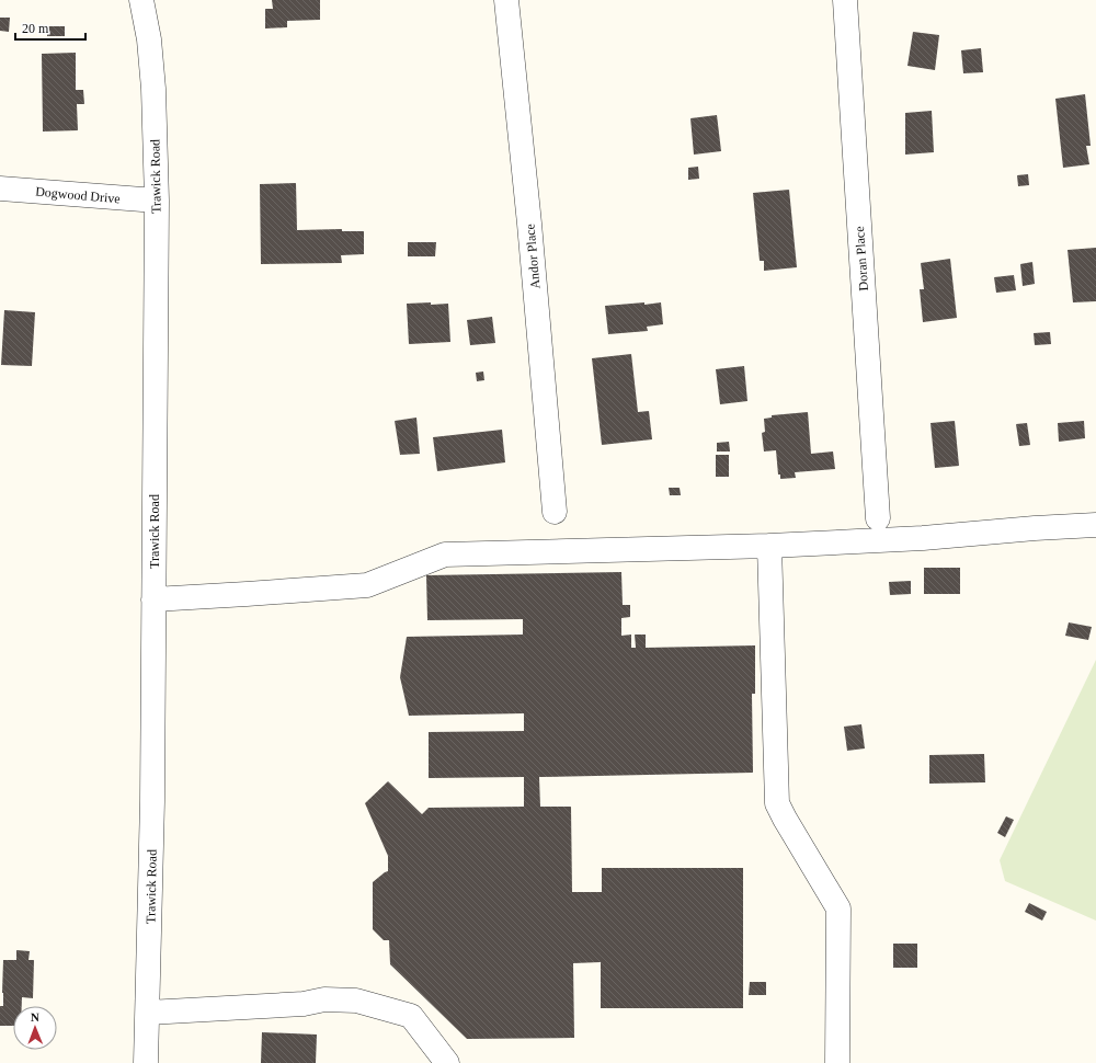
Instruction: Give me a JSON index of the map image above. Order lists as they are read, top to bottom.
{
  "streets": {
    "street": [
      "Trawick Road",
      "Dogwood Drive",
      "Andor Place",
      "Doran Place"
    ]
  },
  "crossings": [
    ["Trawick Road", "Dogwood Drive"]
  ],
  "scale_bar": "20 m",
  "north": "top"
}
